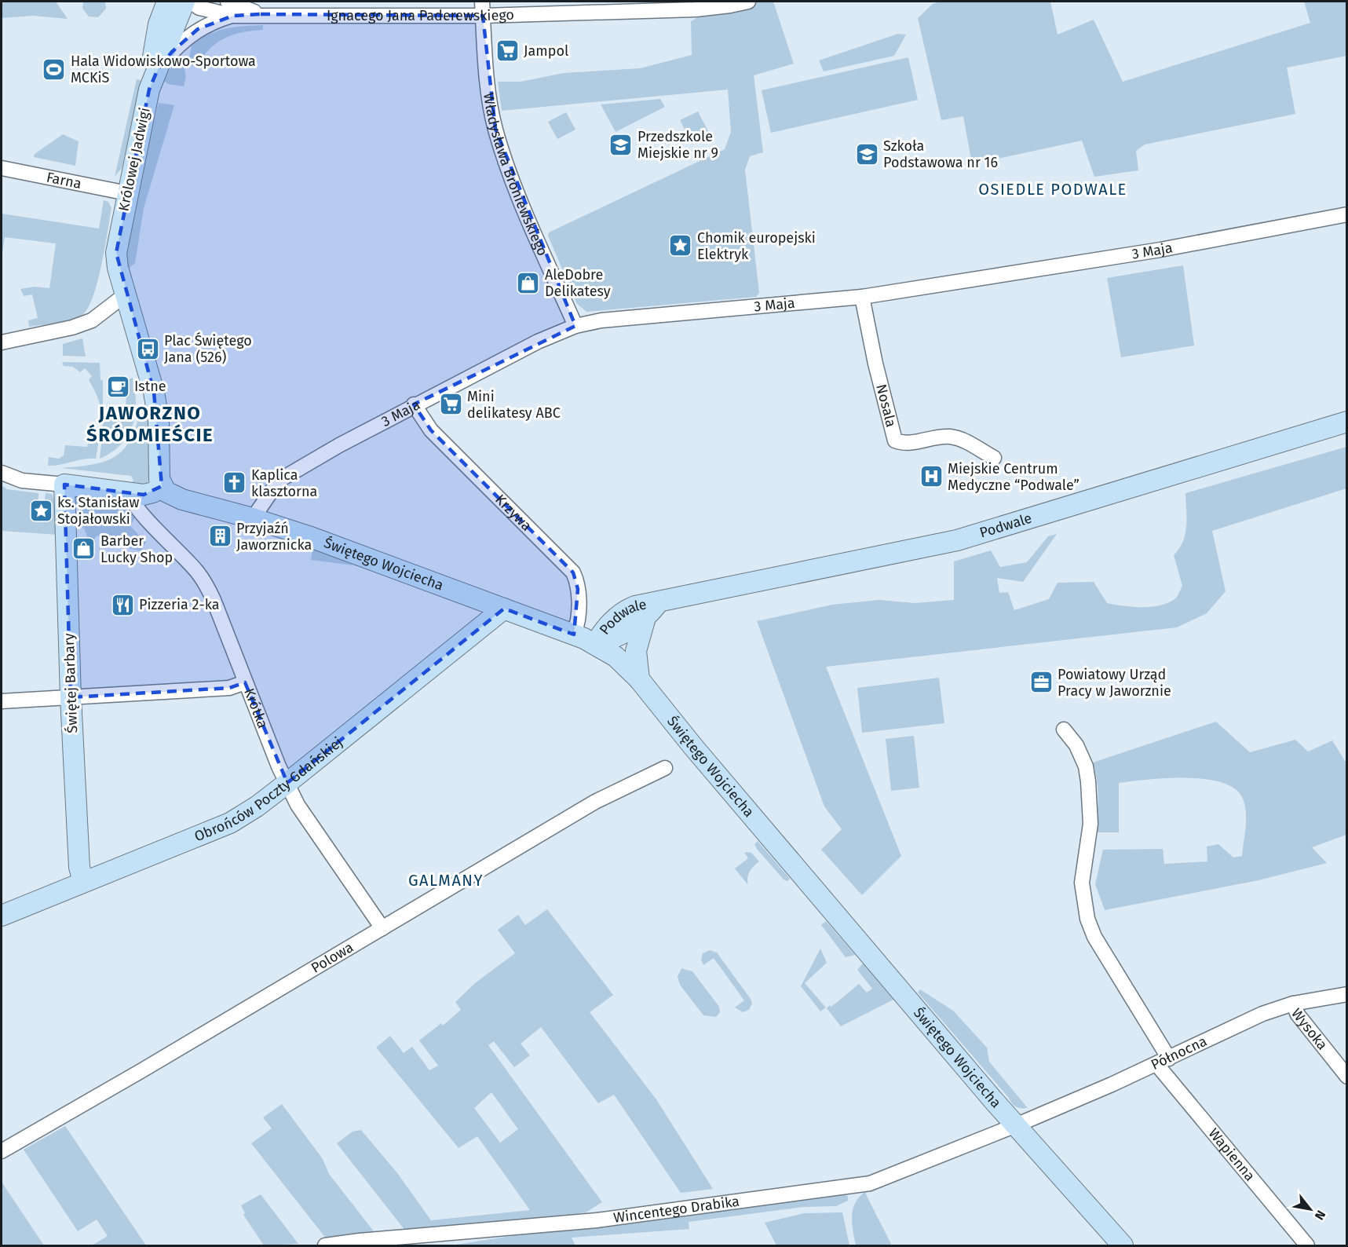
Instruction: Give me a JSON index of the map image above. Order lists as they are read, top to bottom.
{
  "streets": {
    "street": [
      "Ignacego Jana Paderewskiego",
      "Królowej Jadwigi",
      "Władysława Broniewskiego",
      "Farna",
      "3 Maja",
      "Nosala",
      "Krzywa",
      "Podwale",
      "Świętego Wojciecha",
      "Świętej Barbary",
      "Krótka",
      "Obrońców Poczty Gdańskiej",
      "Polowa",
      "Wysoka",
      "Północna",
      "Wapienna",
      "Wincentego Drabika"
    ]
  },
  "crossings": [
    ["Ignacego Jana Paderewskiego", "Królowej Jadwigi"],
    ["Ignacego Jana Paderewskiego", "Władysława Broniewskiego"],
    ["Królowej Jadwigi", "Farna"],
    ["Królowej Jadwigi", "Świętego Wojciecha"],
    ["Władysława Broniewskiego", "3 Maja"],
    ["3 Maja", "Nosala"],
    ["3 Maja", "Krzywa"],
    ["3 Maja", "Świętego Wojciecha"],
    ["Krzywa", "Świętego Wojciecha"],
    ["Podwale", "Świętego Wojciecha"],
    ["Świętego Wojciecha", "Obrońców Poczty Gdańskiej"],
    ["Świętego Wojciecha", "Północna"],
    ["Świętego Wojciecha", "Wincentego Drabika"],
    ["Świętej Barbary", "Obrońców Poczty Gdańskiej"],
    ["Krótka", "Obrońców Poczty Gdańskiej"],
    ["Krótka", "Polowa"],
    ["Wysoka", "Północna"],
    ["Północna", "Wapienna"],
    ["Północna", "Wincentego Drabika"]
  ],
  "districts": ["OSIEDLE PODWALE", "JAWORZNO ŚRÓDMIEŚCIE", "GALMANY"],
  "places": {
    "supermarket": ["Jampol", "Mini delikatesy ABC"],
    "sports": ["Hala Widowiskowo-Sportowa MCKiS"],
    "school or university": ["Przedszkole Miejskie nr 9", "Szkoła Podstawowa nr 16"],
    "place": ["Chomik europejski Elektryk", "ks. Stanisław Stojałowski"],
    "shop": ["AleDobre Delikatesy", "Barber Lucky Shop"],
    "bus stop": ["Plac Świętego Jana (526)"],
    "cafe": ["Istne"],
    "hospital": ["Miejskie Centrum Medyczne “Podwale”"],
    "church": ["Kaplica klasztorna"],
    "building": ["Przyjaźń Jaworznicka"],
    "restaurant": ["Pizzeria 2-ka"],
    "office": ["Powiatowy Urząd Pracy w Jaworznie"]
  },
  "north": "bottom right"
}
